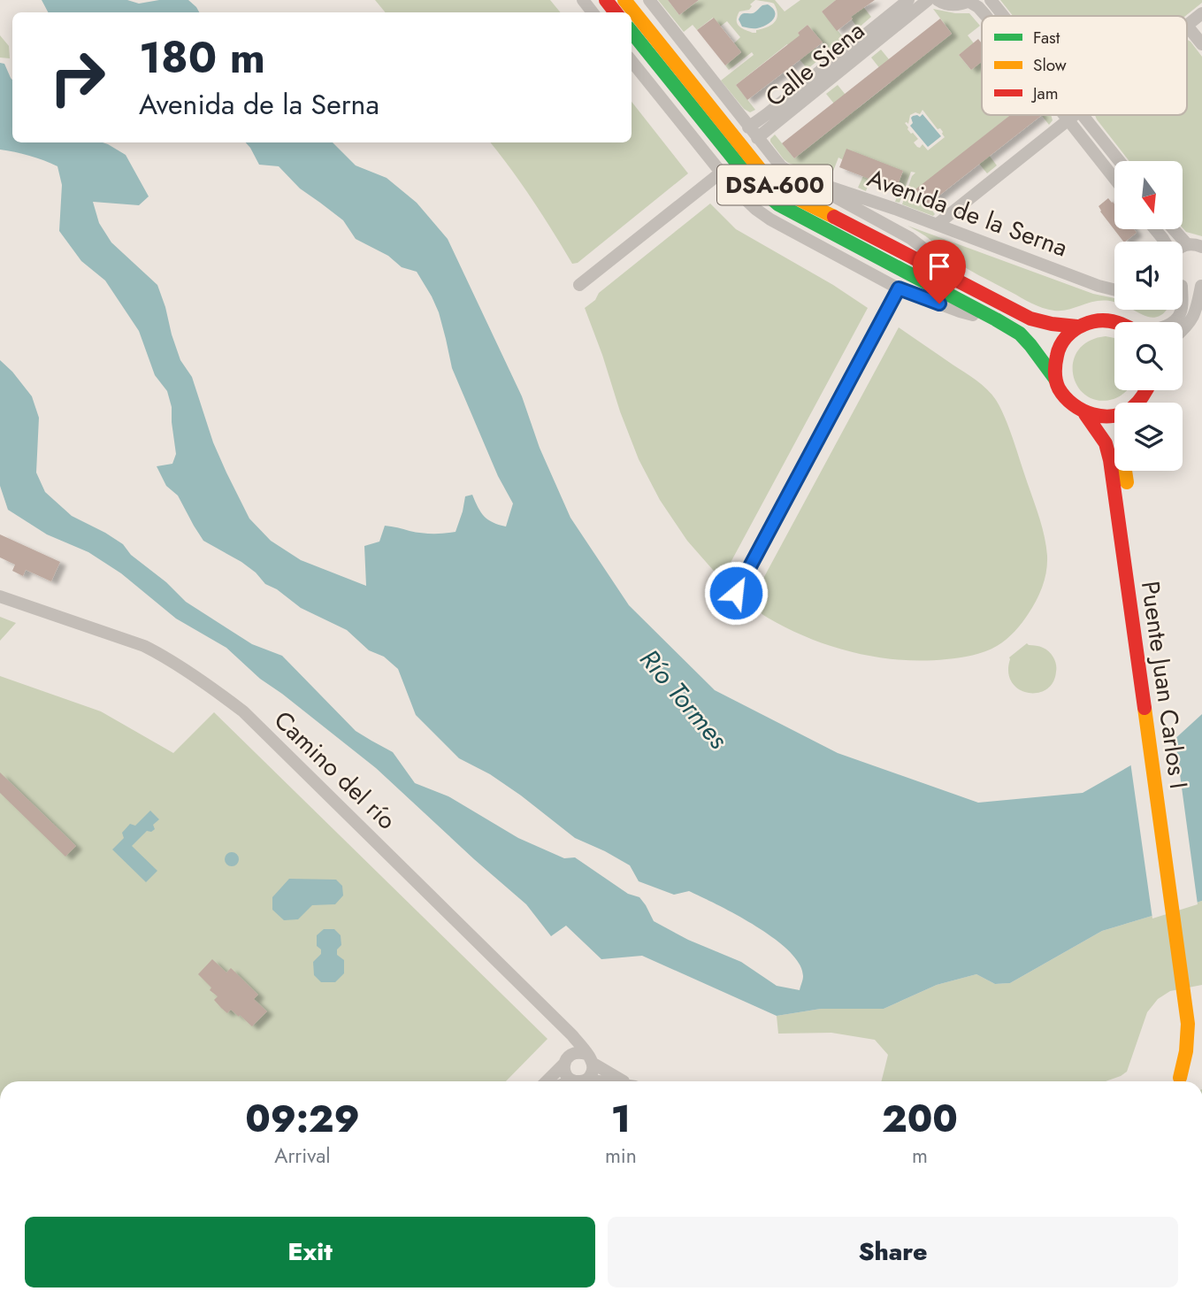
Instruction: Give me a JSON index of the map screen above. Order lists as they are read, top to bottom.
{
  "streets": {
    "main road": ["DSA-600", "Avenida de la Serna", "Puente Juan Carlos I"],
    "street": ["Calle Siena", "Camino del río"]
  },
  "crossings": [
    ["Calle Siena", "Avenida de la Serna"],
    ["DSA-600", "Avenida de la Serna"],
    ["DSA-600", "Puente Juan Carlos I"]
  ],
  "water": ["Río Tormes"],
  "legend": ["Fast", "Slow", "Jam"],
  "north": "bottom",
  "page": {
    "turn": ["180 m", "Avenida de la Serna"],
    "eta": [
      "09:29",
      "Arrival",
      "1",
      "min",
      "200",
      "m"
    ],
    "buttons": ["Exit", "Share"]
  }
}
